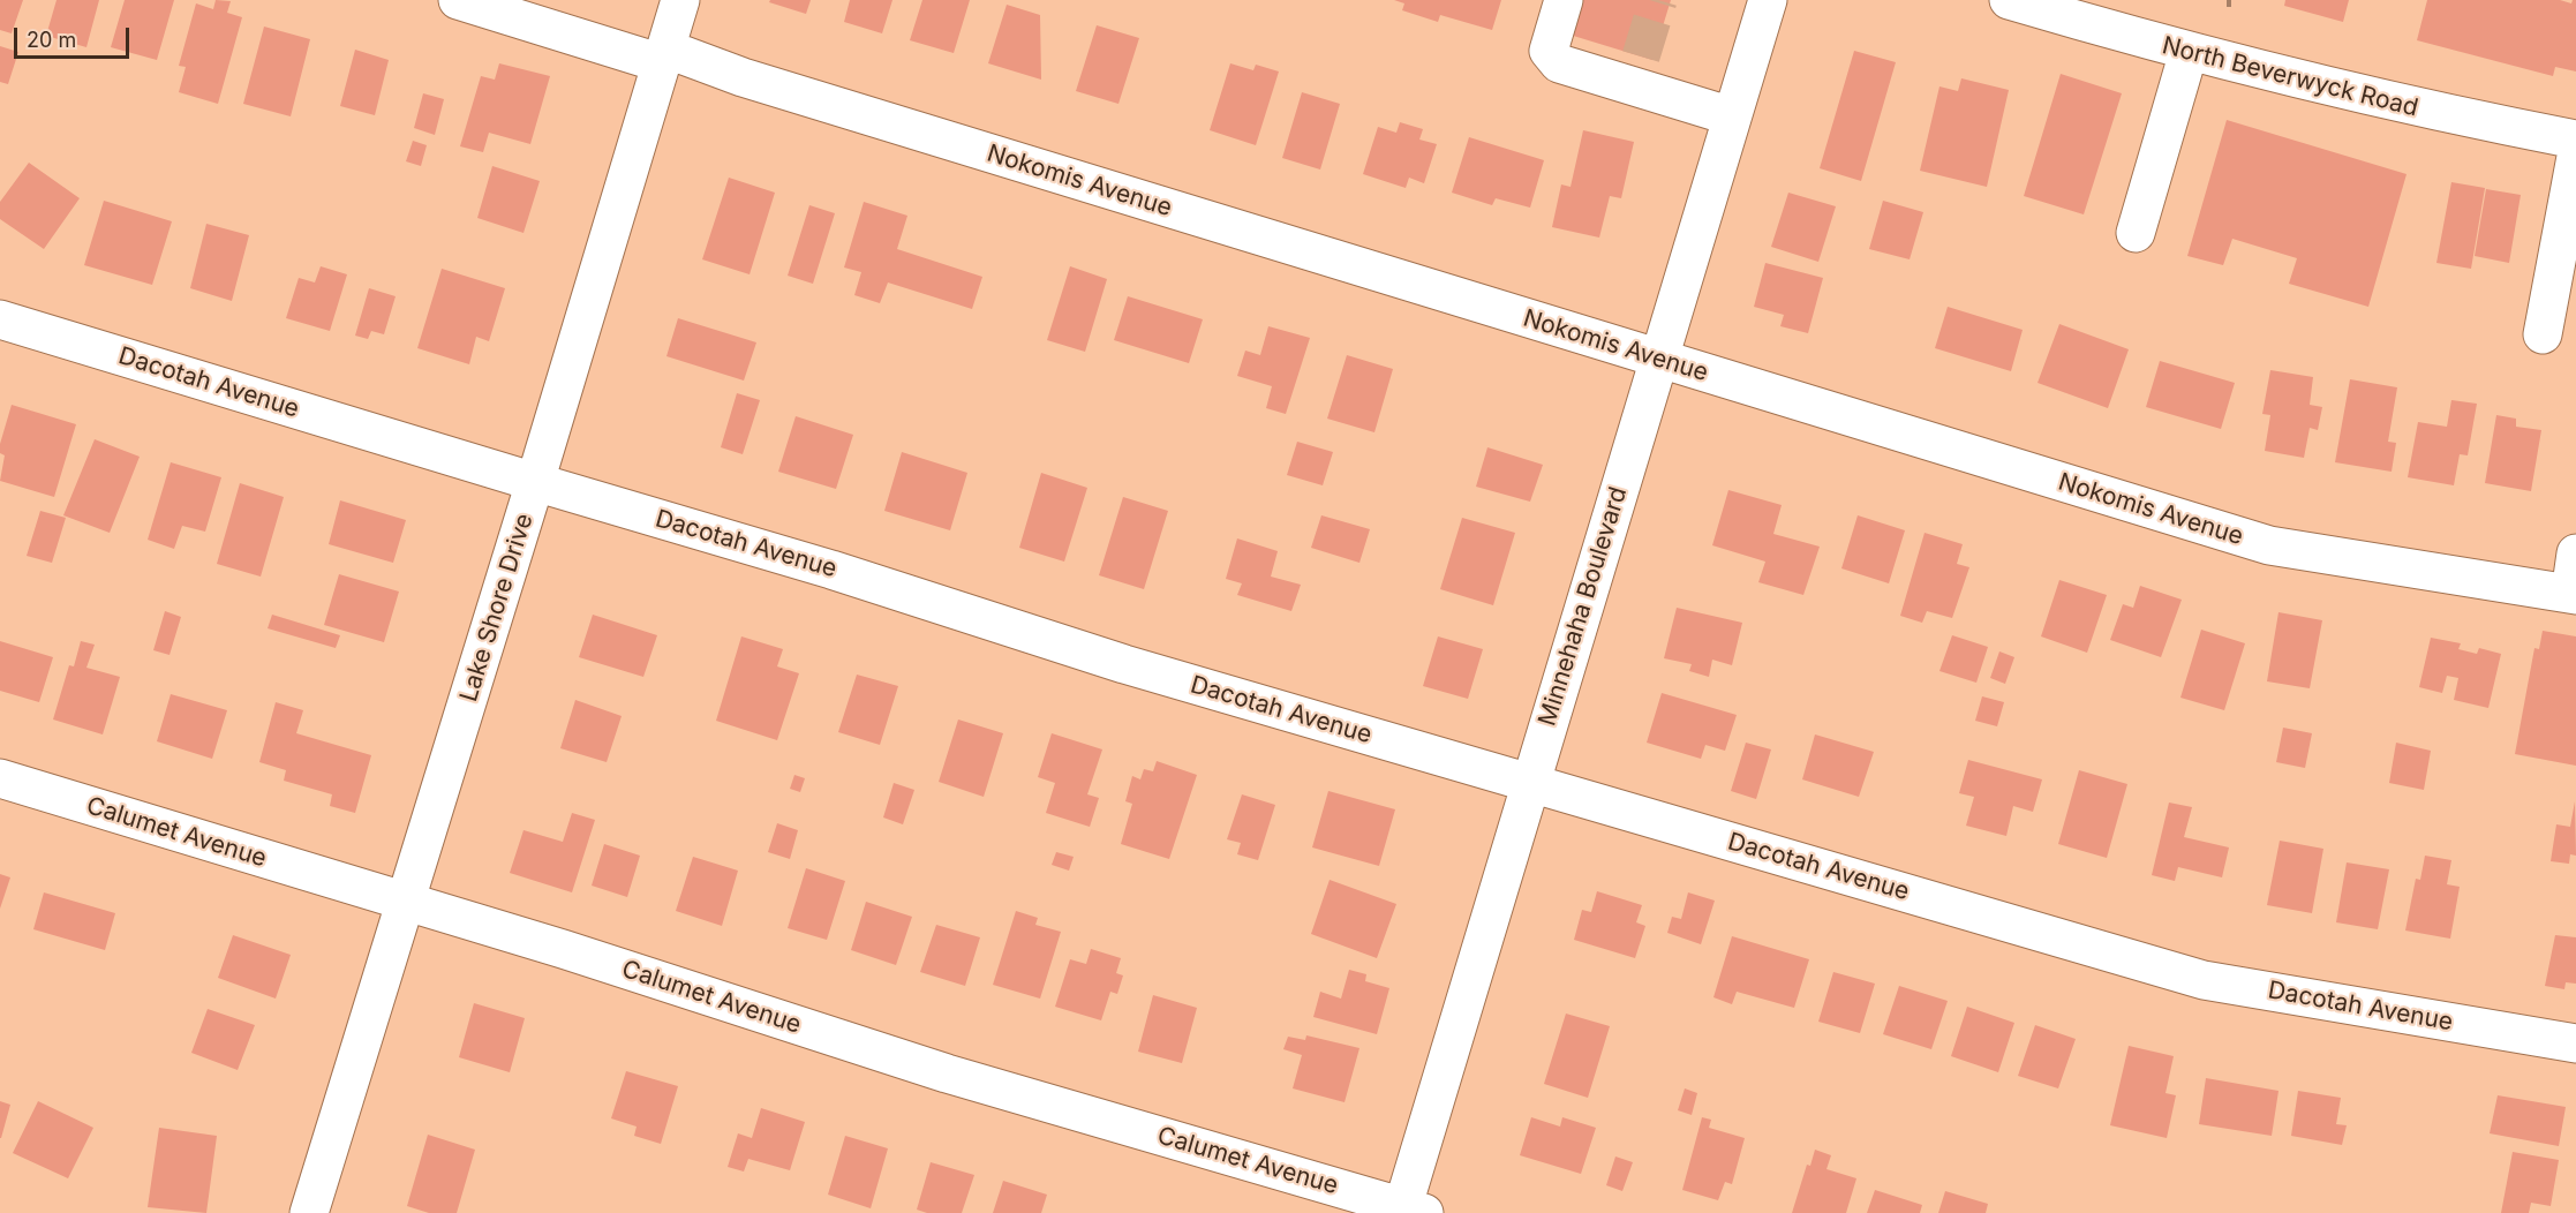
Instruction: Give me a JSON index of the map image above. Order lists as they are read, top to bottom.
{
  "streets": {
    "street": [
      "North Beverwyck Road",
      "Nokomis Avenue",
      "Dacotah Avenue",
      "Minnehaha Boulevard",
      "Lake Shore Drive",
      "Calumet Avenue"
    ]
  },
  "crossings": [
    ["Nokomis Avenue", "Minnehaha Boulevard"],
    ["Nokomis Avenue", "Lake Shore Drive"],
    ["Dacotah Avenue", "Minnehaha Boulevard"],
    ["Dacotah Avenue", "Lake Shore Drive"],
    ["Minnehaha Boulevard", "Calumet Avenue"],
    ["Lake Shore Drive", "Calumet Avenue"]
  ],
  "scale_bar": "20 m"
}
